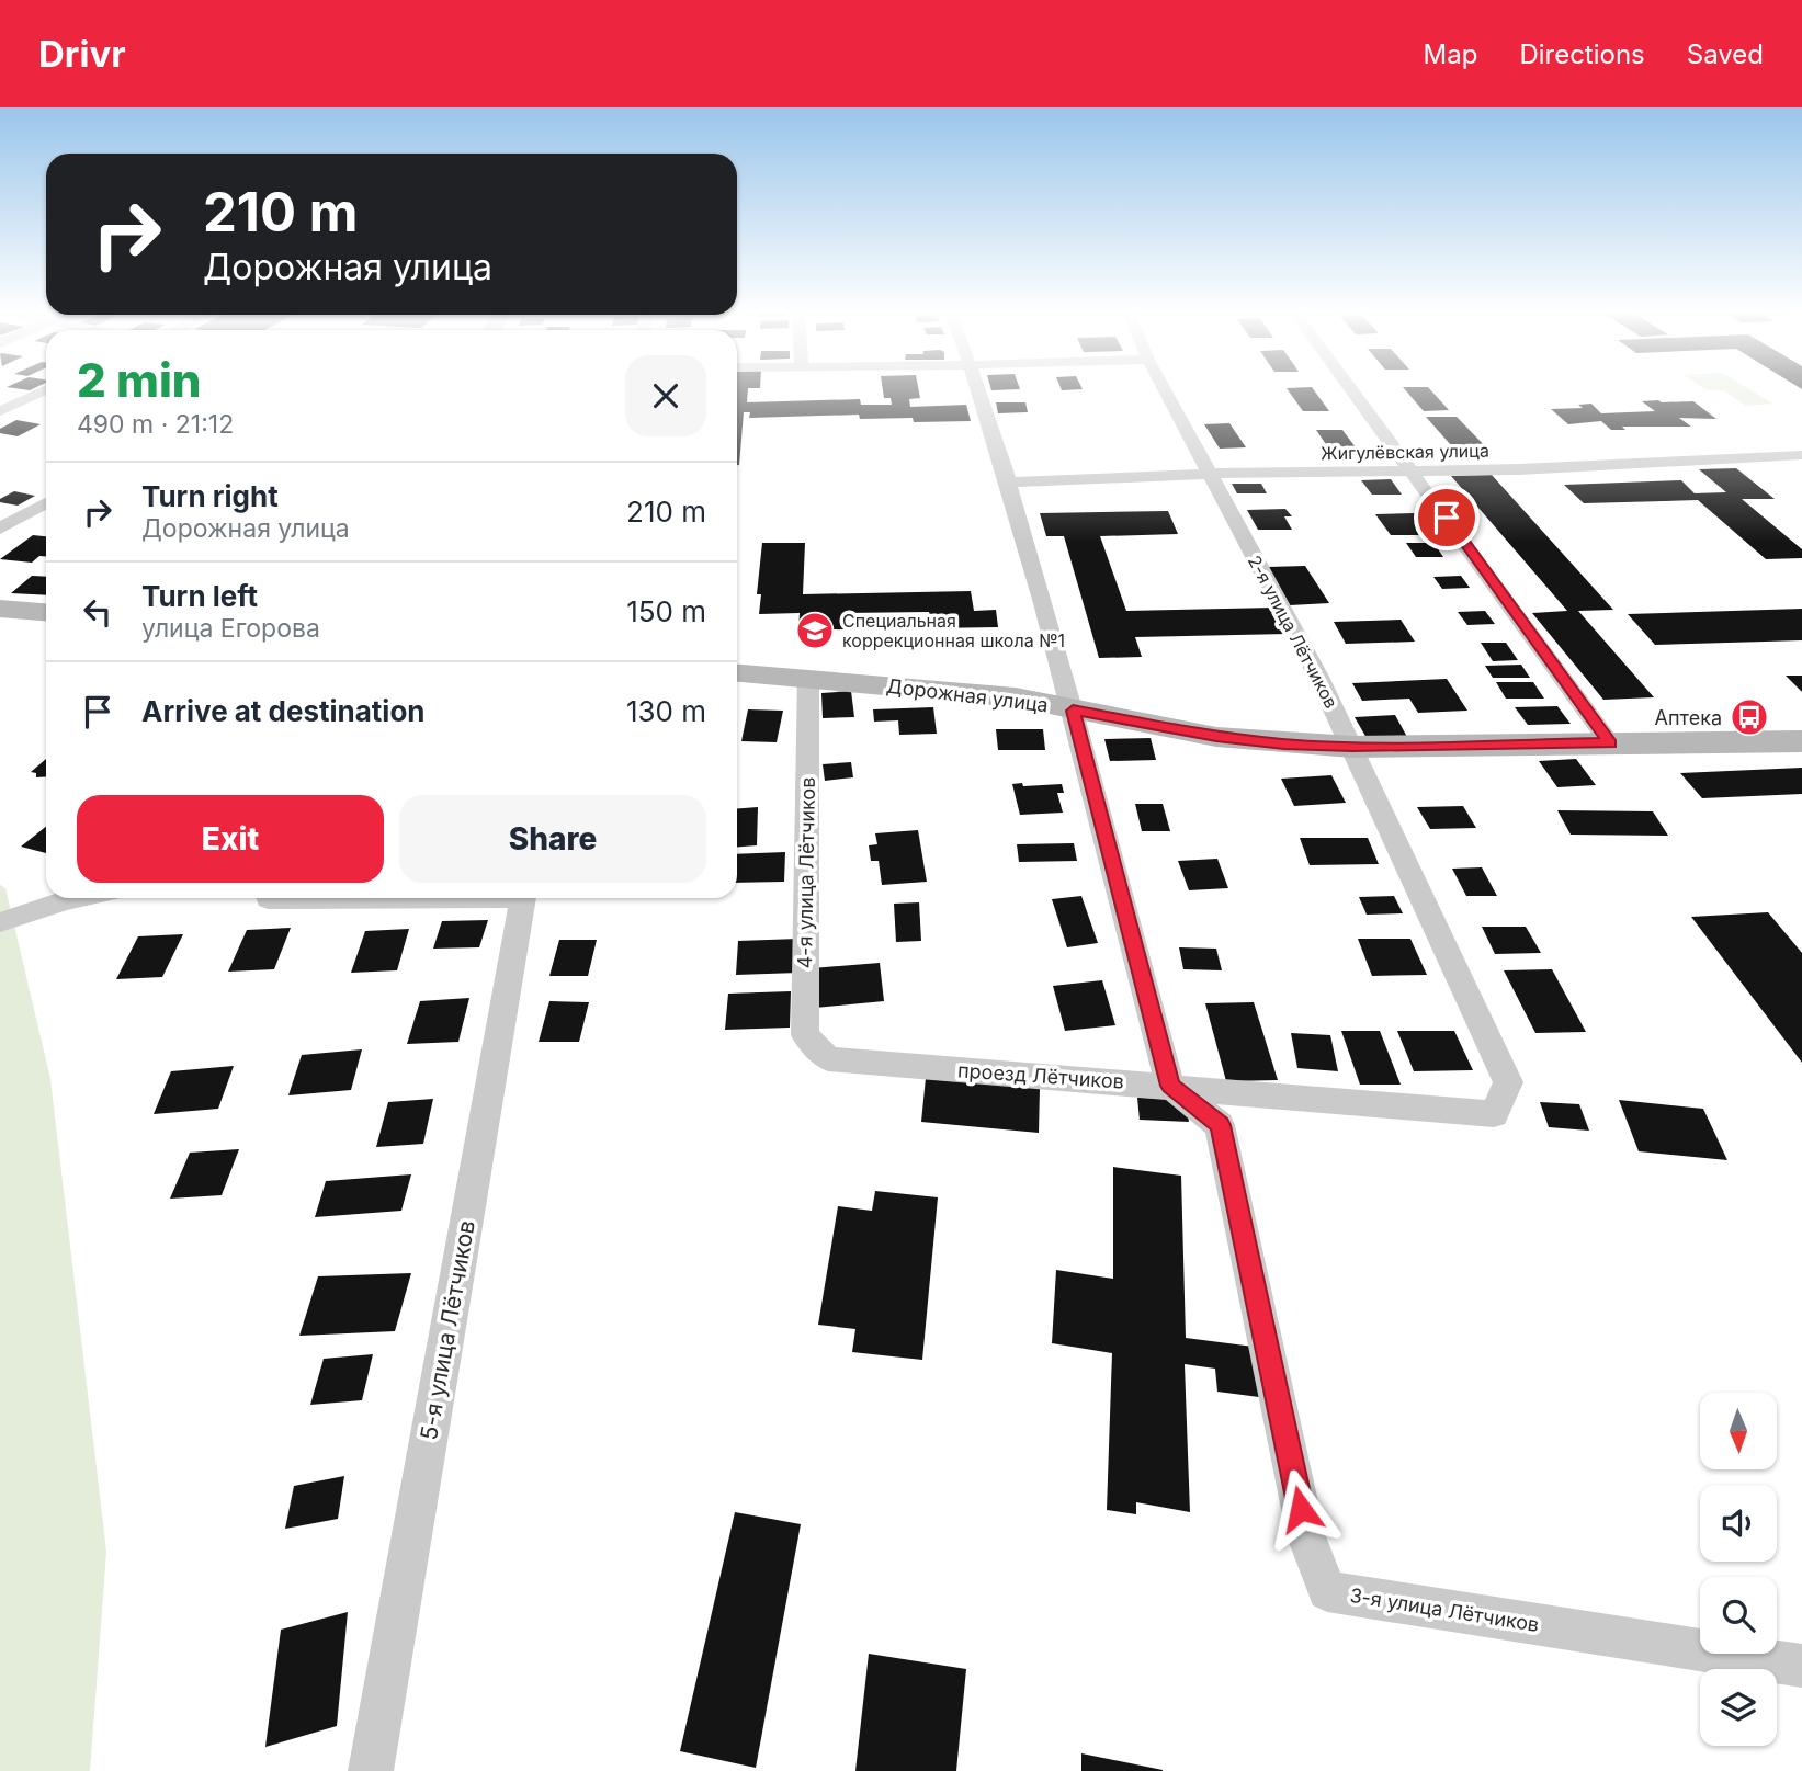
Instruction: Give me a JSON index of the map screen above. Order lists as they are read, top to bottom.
{
  "streets": {
    "main road": ["Дорожная улица"],
    "street": [
      "Жигулёвская улица",
      "2-я улица Лётчиков",
      "4-я улица Лётчиков",
      "проезд Лётчиков",
      "5-я улица Лётчиков",
      "3-я улица Лётчиков"
    ]
  },
  "crossings": [
    ["Жигулёвская улица", "2-я улица Лётчиков"],
    ["2-я улица Лётчиков", "Дорожная улица"],
    ["2-я улица Лётчиков", "проезд Лётчиков"],
    ["Дорожная улица", "4-я улица Лётчиков"],
    ["4-я улица Лётчиков", "проезд Лётчиков"],
    ["проезд Лётчиков", "3-я улица Лётчиков"]
  ],
  "places": {
    "school or university": ["Специальная коррекционная школа №1"],
    "bus stop": ["Аптека"]
  },
  "north": "bottom",
  "page": {
    "header": "Drivr",
    "nav": ["Map", "Directions", "Saved"],
    "turn": ["210 m", "Дорожная улица"],
    "heading": ["2 min", "490 m · 21:12"],
    "list": [
      {
        "name": "Turn right",
        "note": "Дорожная улица",
        "value": "210 m"
      },
      {
        "name": "Turn left",
        "note": "улица Егорова",
        "value": "150 m"
      },
      {
        "name": "Arrive at destination",
        "value": "130 m"
      }
    ],
    "buttons": ["Exit", "Share"]
  }
}
